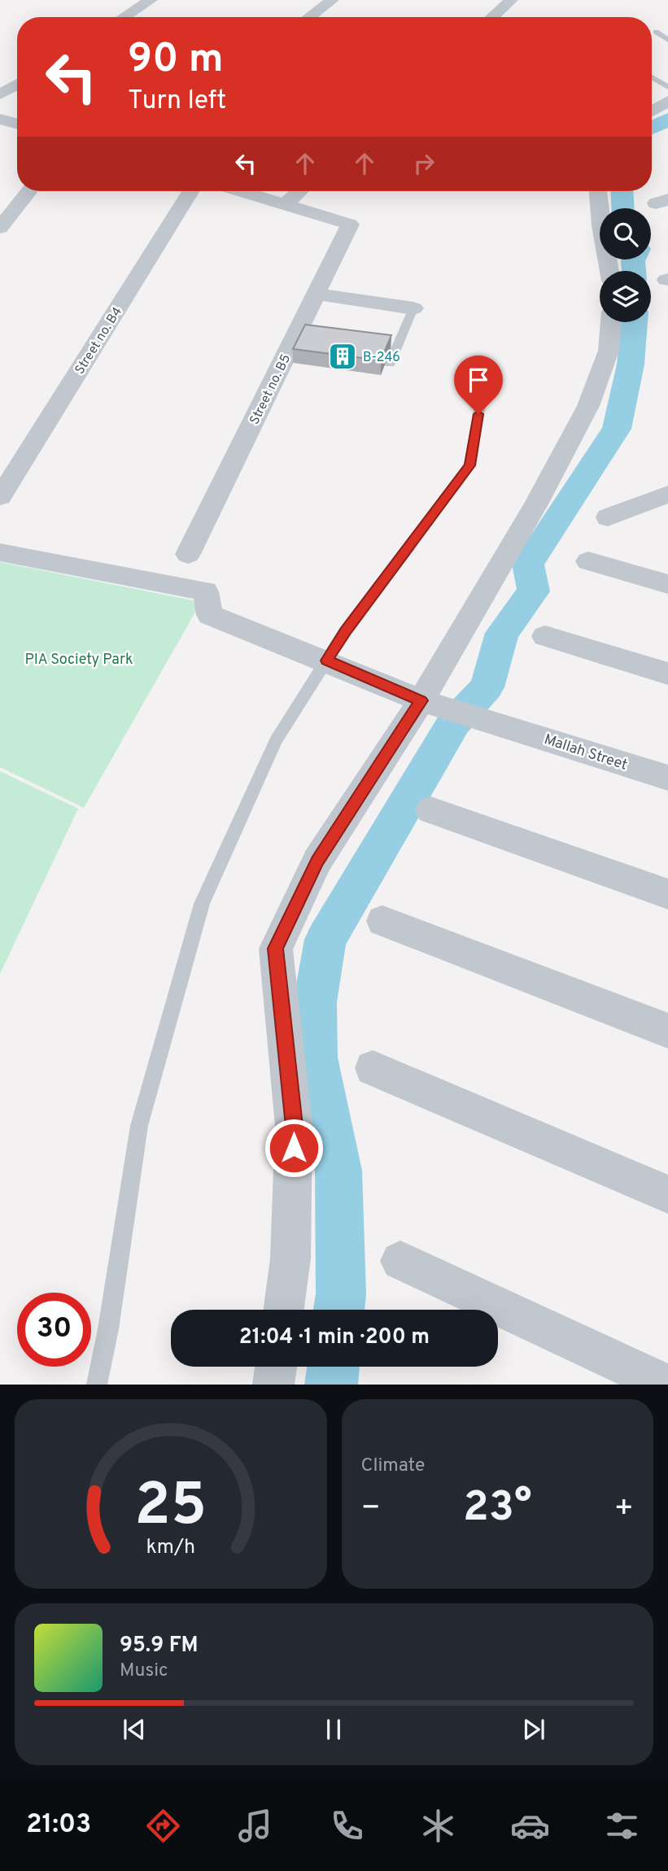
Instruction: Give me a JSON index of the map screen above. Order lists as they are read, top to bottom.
{
  "streets": {
    "street": ["Street no. B4", "Street no. B5", "Mallah Street"]
  },
  "parks": ["PIA Society Park"],
  "places": {
    "building": ["B-246"]
  },
  "page": {
    "turn": ["90 m", "Turn left"],
    "limit": "30",
    "trip": "21:04 · 1 min · 200 m",
    "tile": "Climate",
    "heat": ["−", "23°", "+"],
    "song": ["95.9 FM", "Music"],
    "tabs": "21:03",
    "gauge": ["25", "km/h"]
  }
}
